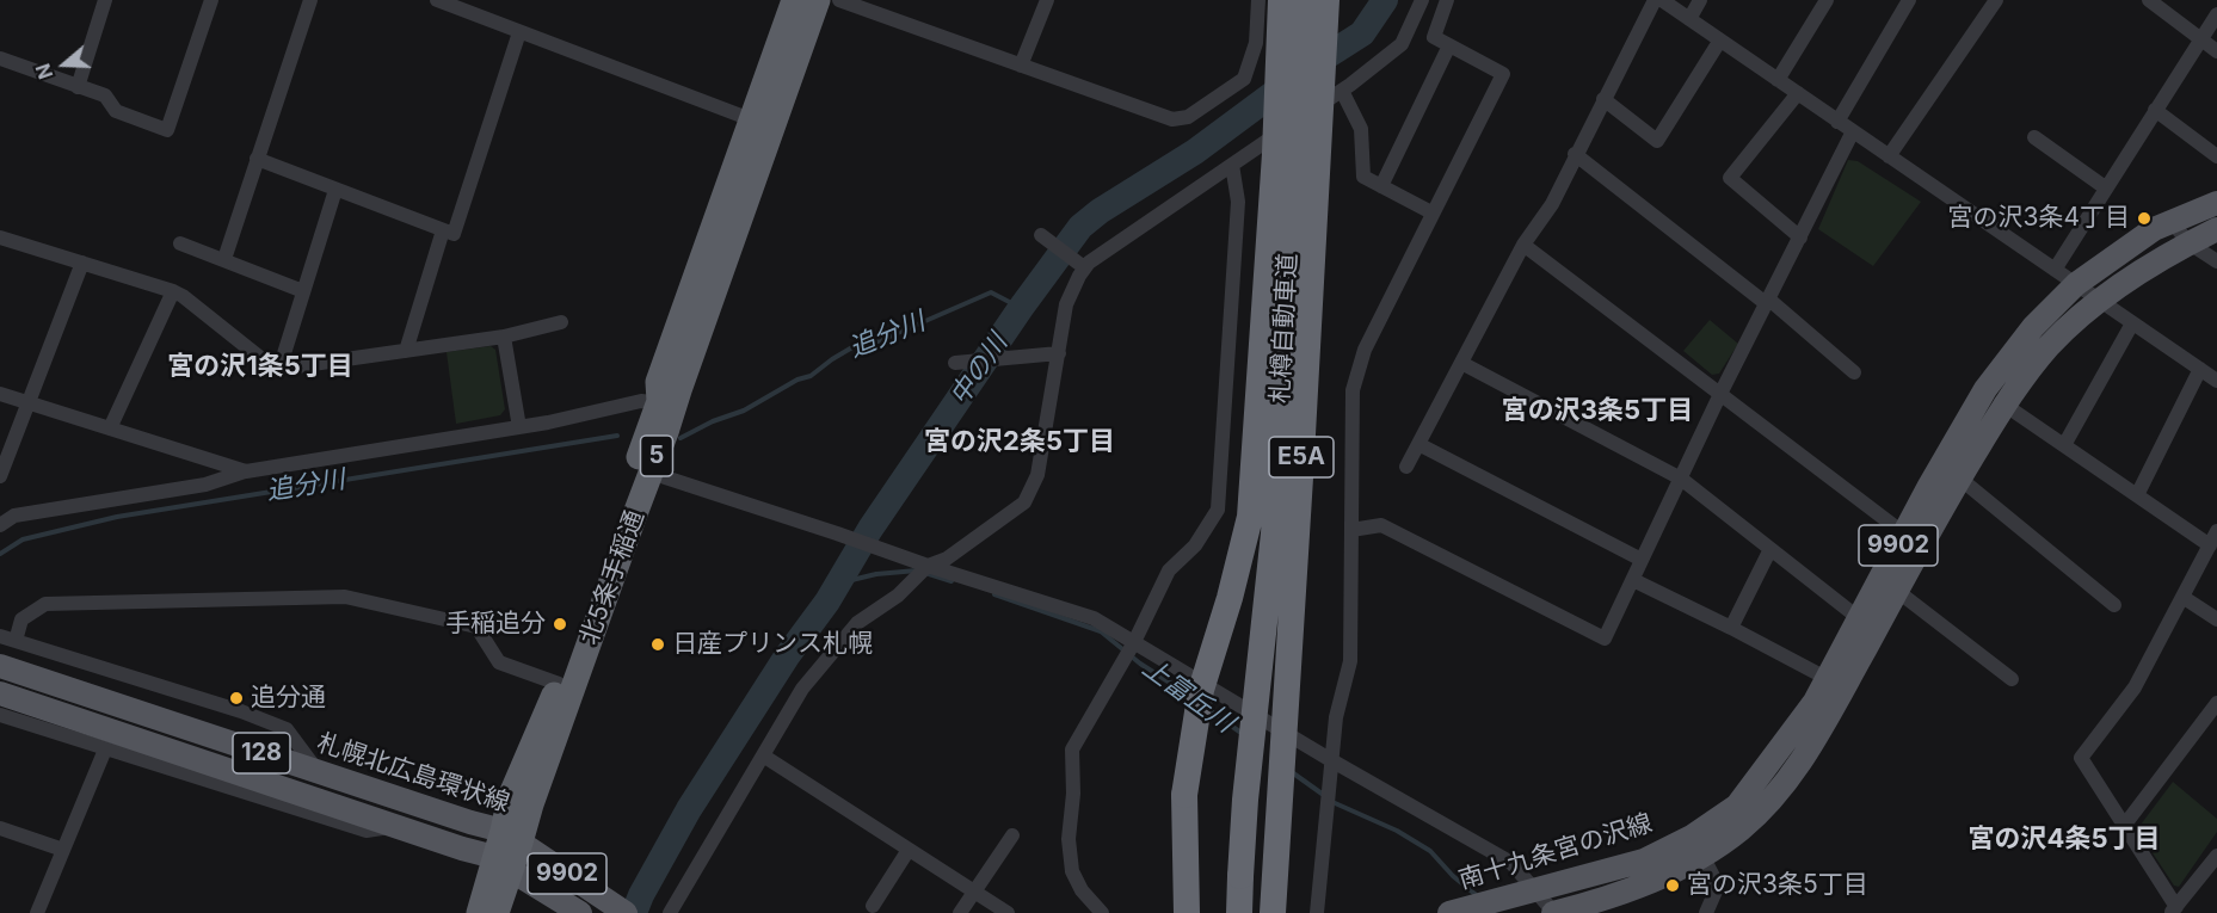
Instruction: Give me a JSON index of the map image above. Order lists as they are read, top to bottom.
{
  "streets": {
    "highway": [
      "札樽自動車道",
      "5",
      "E5A",
      "北5条手稲通"
    ],
    "main road": [
      "9902",
      "128",
      "札幌北広島環状線",
      "南十九条宮の沢線"
    ]
  },
  "crossings": [
    ["9902", "北5条手稲通"],
    ["9902", "128"],
    ["9902", "札幌北広島環状線"],
    ["北5条手稲通", "128"],
    ["北5条手稲通", "札幌北広島環状線"]
  ],
  "districts": [
    "宮の沢1条5丁目",
    "宮の沢3条5丁目",
    "宮の沢2条5丁目",
    "宮の沢4条5丁目"
  ],
  "water": ["追分川", "中の川", "上富丘川"],
  "places": [
    "宮の沢3条4丁目",
    "手稲追分",
    "日産プリンス札幌",
    "追分通",
    "宮の沢3条5丁目"
  ],
  "north": "left"
}
